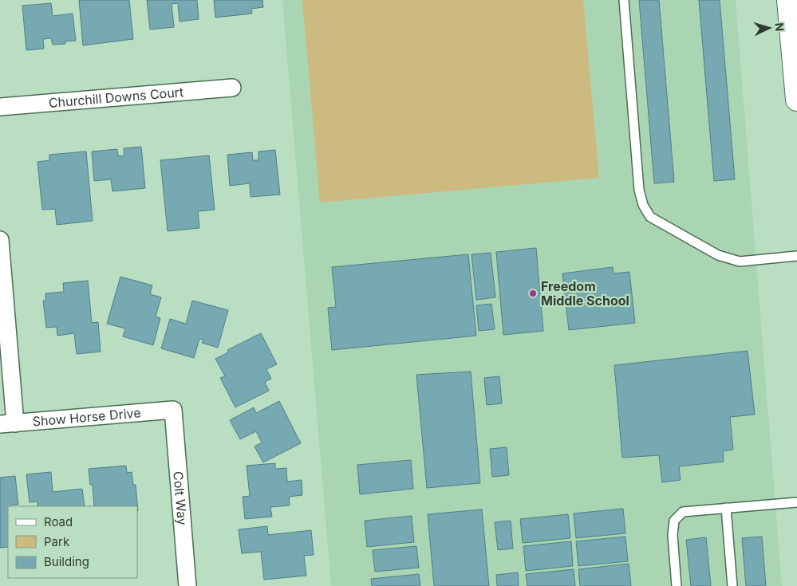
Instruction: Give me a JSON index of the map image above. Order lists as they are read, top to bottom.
{
  "streets": {
    "street": ["Churchill Downs Court", "Show Horse Drive", "Colt Way"]
  },
  "crossings": [
    ["Show Horse Drive", "Colt Way"]
  ],
  "places": ["Freedom Middle School"],
  "legend": ["Road", "Park", "Building"],
  "north": "right"
}
